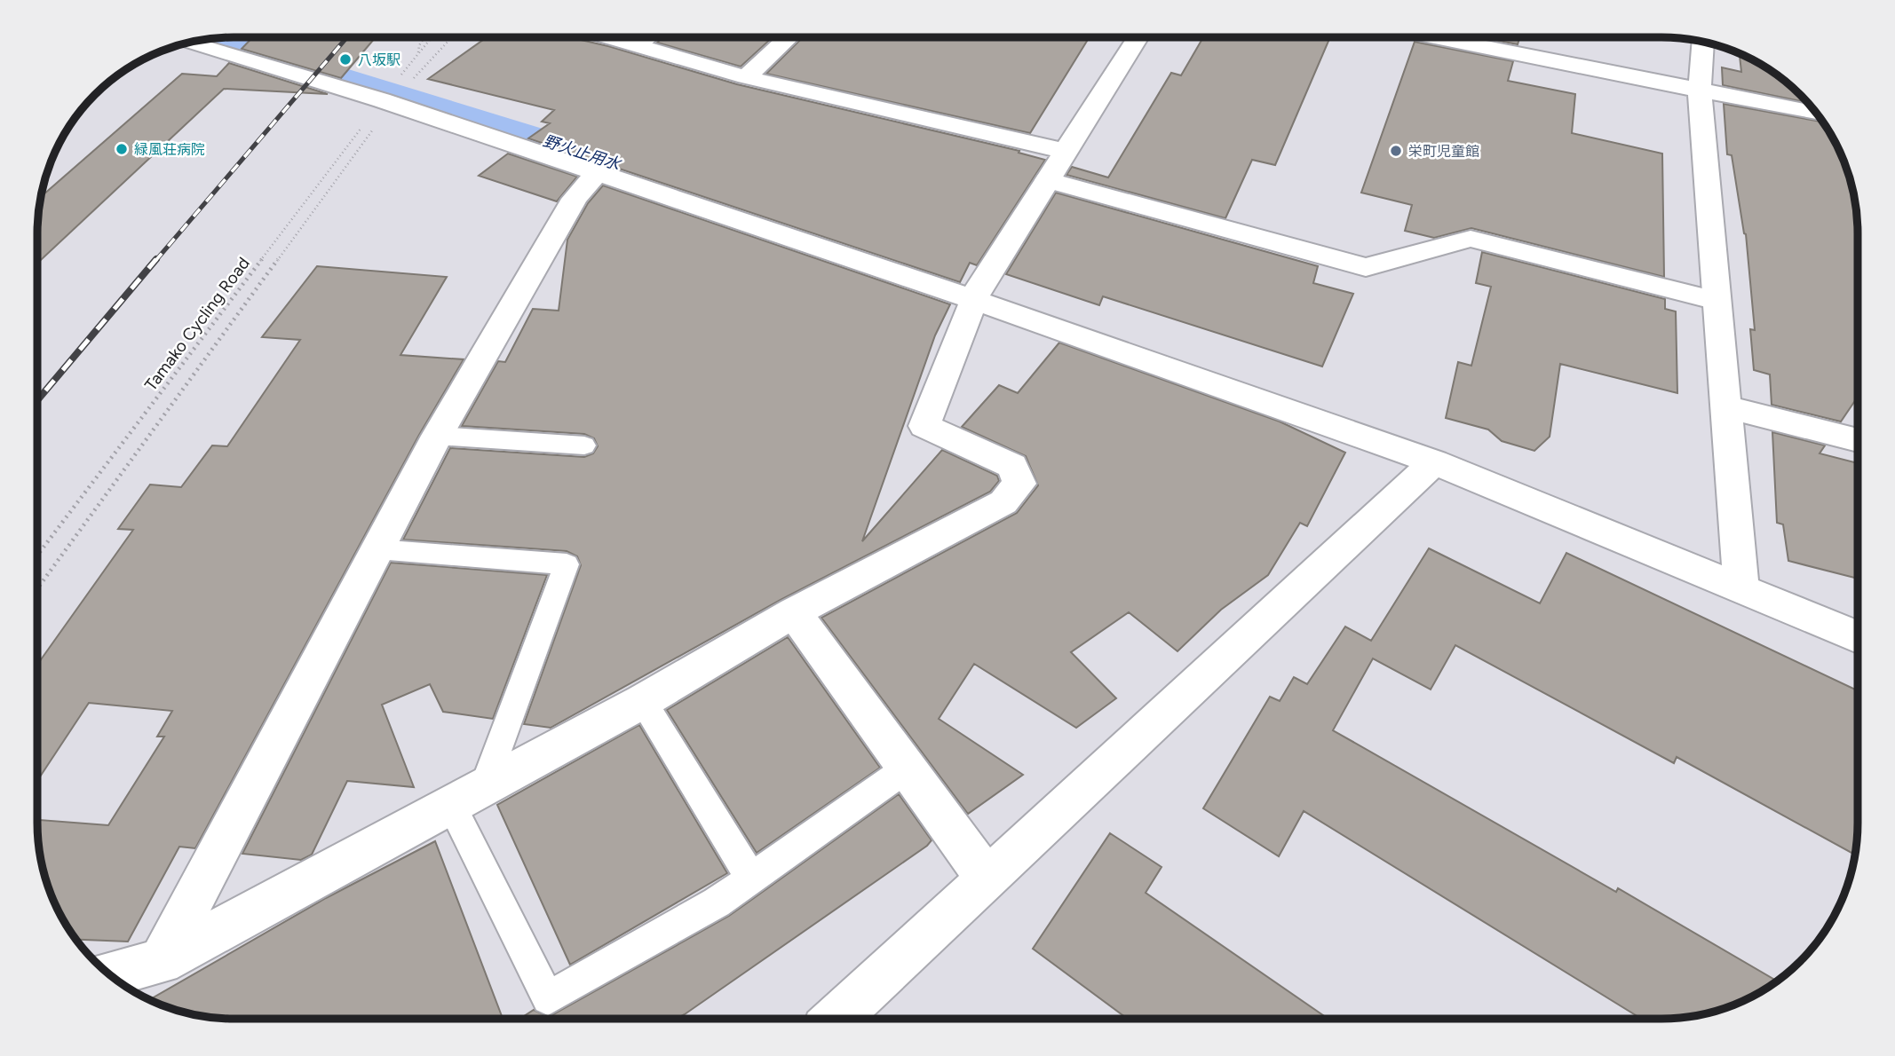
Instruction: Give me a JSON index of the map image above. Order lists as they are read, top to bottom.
{
  "streets": {
    "path": ["Tamako Cycling Road"]
  },
  "water": ["野火止用水"],
  "places": ["八坂駅", "緑風荘病院", "栄町児童館"]
}
